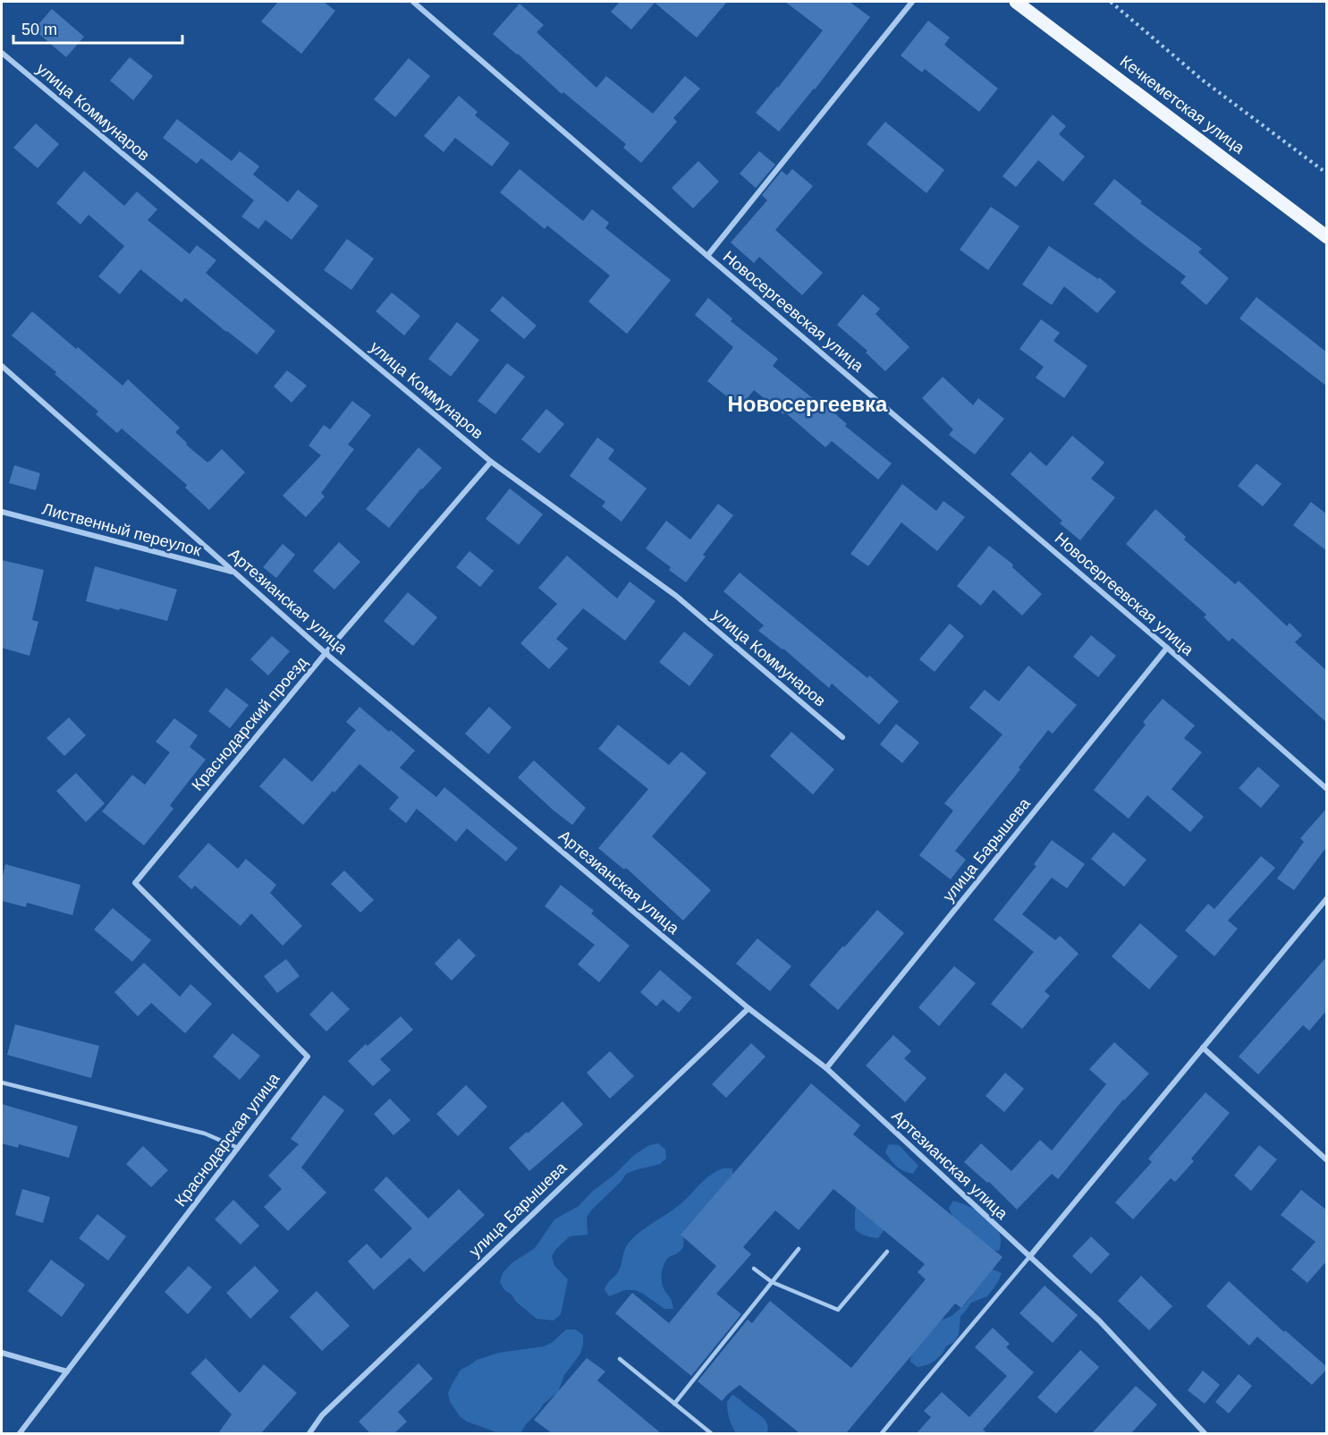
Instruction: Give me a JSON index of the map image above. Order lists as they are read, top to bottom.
{
  "streets": {
    "main road": ["Кечкеметская улица"],
    "street": [
      "улица Коммунаров",
      "Новосергеевская улица",
      "Лиственный переулок",
      "Артезианская улица",
      "Краснодарский проезд",
      "улица Барышева",
      "Краснодарская улица"
    ]
  },
  "crossings": [
    ["улица Коммунаров", "Краснодарский проезд"],
    ["Новосергеевская улица", "улица Барышева"],
    ["Лиственный переулок", "Артезианская улица"],
    ["Артезианская улица", "Краснодарский проезд"],
    ["Артезианская улица", "улица Барышева"],
    ["Краснодарский проезд", "Краснодарская улица"]
  ],
  "districts": ["Новосергеевка"],
  "scale_bar": "50 m"
}
